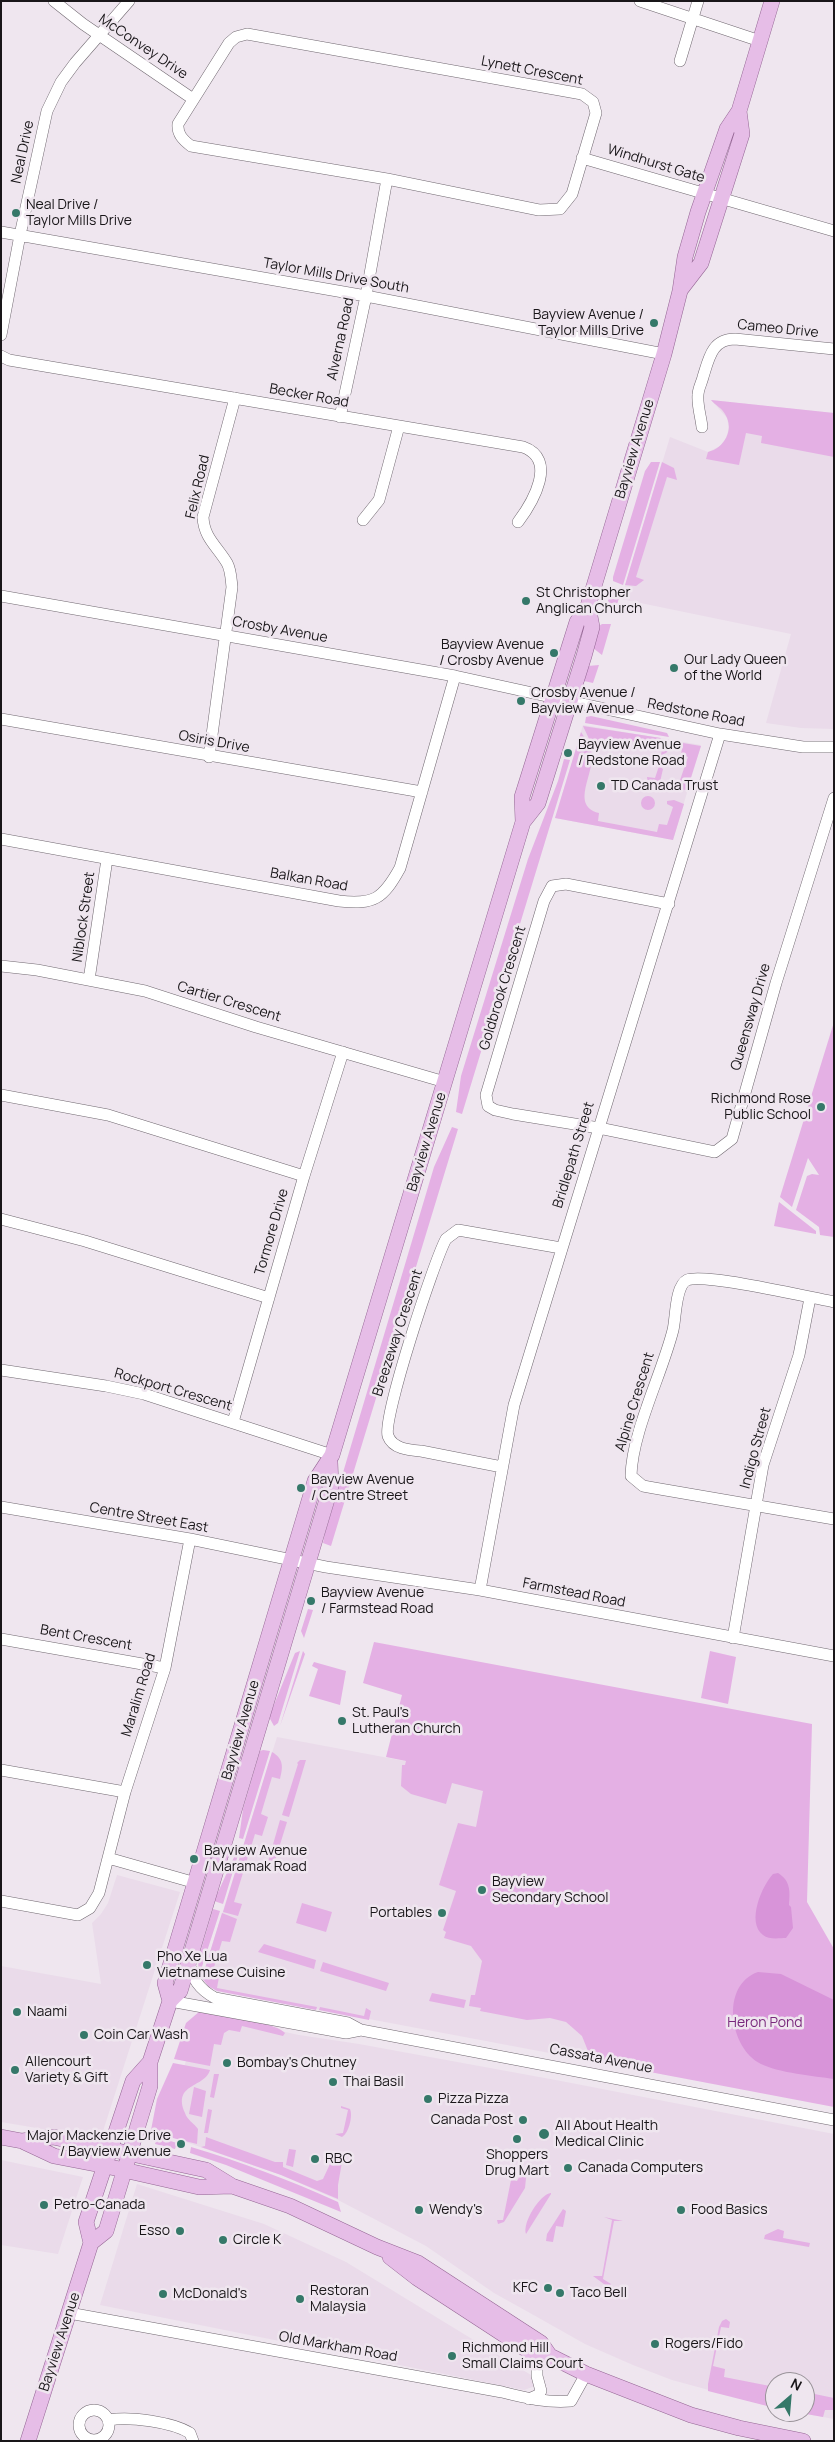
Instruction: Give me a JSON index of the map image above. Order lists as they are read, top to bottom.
{
  "streets": {
    "main road": ["Bayview Avenue"],
    "street": [
      "McConvey Drive",
      "Lynett Crescent",
      "Neal Drive",
      "Windhurst Gate",
      "Taylor Mills Drive South",
      "Cameo Drive",
      "Alverna Road",
      "Becker Road",
      "Felix Road",
      "Crosby Avenue",
      "Redstone Road",
      "Osiris Drive",
      "Balkan Road",
      "Niblock Street",
      "Goldbrook Crescent",
      "Cartier Crescent",
      "Queensway Drive",
      "Bridlepath Street",
      "Tormore Drive",
      "Breezeway Crescent",
      "Rockport Crescent",
      "Alpine Crescent",
      "Indigo Street",
      "Centre Street East",
      "Farmstead Road",
      "Bent Crescent",
      "Maralim Road",
      "Cassata Avenue",
      "Old Markham Road"
    ]
  },
  "crossings": [
    ["McConvey Drive", "Lynett Crescent"],
    ["McConvey Drive", "Neal Drive"],
    ["Lynett Crescent", "Windhurst Gate"],
    ["Lynett Crescent", "Alverna Road"],
    ["Neal Drive", "Taylor Mills Drive South"],
    ["Windhurst Gate", "Bayview Avenue"],
    ["Taylor Mills Drive South", "Alverna Road"],
    ["Taylor Mills Drive South", "Bayview Avenue"],
    ["Alverna Road", "Becker Road"],
    ["Becker Road", "Felix Road"],
    ["Bayview Avenue", "Crosby Avenue"],
    ["Bayview Avenue", "Redstone Road"],
    ["Bayview Avenue", "Cartier Crescent"],
    ["Bayview Avenue", "Rockport Crescent"],
    ["Bayview Avenue", "Centre Street East"],
    ["Bayview Avenue", "Farmstead Road"],
    ["Bayview Avenue", "Cassata Avenue"],
    ["Bayview Avenue", "Old Markham Road"],
    ["Felix Road", "Crosby Avenue"],
    ["Crosby Avenue", "Redstone Road"],
    ["Crosby Avenue", "Balkan Road"],
    ["Redstone Road", "Bridlepath Street"],
    ["Osiris Drive", "Balkan Road"],
    ["Balkan Road", "Niblock Street"],
    ["Niblock Street", "Cartier Crescent"],
    ["Goldbrook Crescent", "Queensway Drive"],
    ["Goldbrook Crescent", "Bridlepath Street"],
    ["Cartier Crescent", "Tormore Drive"],
    ["Queensway Drive", "Bridlepath Street"],
    ["Bridlepath Street", "Breezeway Crescent"],
    ["Bridlepath Street", "Farmstead Road"],
    ["Tormore Drive", "Rockport Crescent"],
    ["Alpine Crescent", "Indigo Street"],
    ["Indigo Street", "Farmstead Road"],
    ["Centre Street East", "Farmstead Road"],
    ["Centre Street East", "Maralim Road"],
    ["Bent Crescent", "Maralim Road"]
  ],
  "parks": ["Heron Pond"],
  "places": [
    "Neal Drive / Taylor Mills Drive",
    "Bayview Avenue / Taylor Mills Drive",
    "St Christopher Anglican Church",
    "Bayview Avenue / Crosby Avenue",
    "Our Lady Queen of the World",
    "Crosby Avenue / Bayview Avenue",
    "Bayview Avenue / Redstone Road",
    "TD Canada Trust",
    "Richmond Rose Public School",
    "Bayview Avenue / Centre Street",
    "Bayview Avenue / Farmstead Road",
    "St. Paul's Lutheran Church",
    "Bayview Avenue / Maramak Road",
    "Bayview Secondary School",
    "Portables",
    "Pho Xe Lua Vietnamese Cuisine",
    "Naami",
    "Coin Car Wash",
    "Bombay's Chutney",
    "Allencourt Variety & Gift",
    "Thai Basil",
    "Pizza Pizza",
    "Canada Post",
    "All About Health Medical Clinic",
    "Shoppers Drug Mart",
    "Major Mackenzie Drive / Bayview Avenue",
    "RBC",
    "Canada Computers",
    "Petro-Canada",
    "Wendy's",
    "Food Basics",
    "Esso",
    "Circle K",
    "KFC",
    "Taco Bell",
    "McDonald's",
    "Restoran Malaysia",
    "Rogers/Fido",
    "Richmond Hill Small Claims Court"
  ],
  "north": "top right"
}
